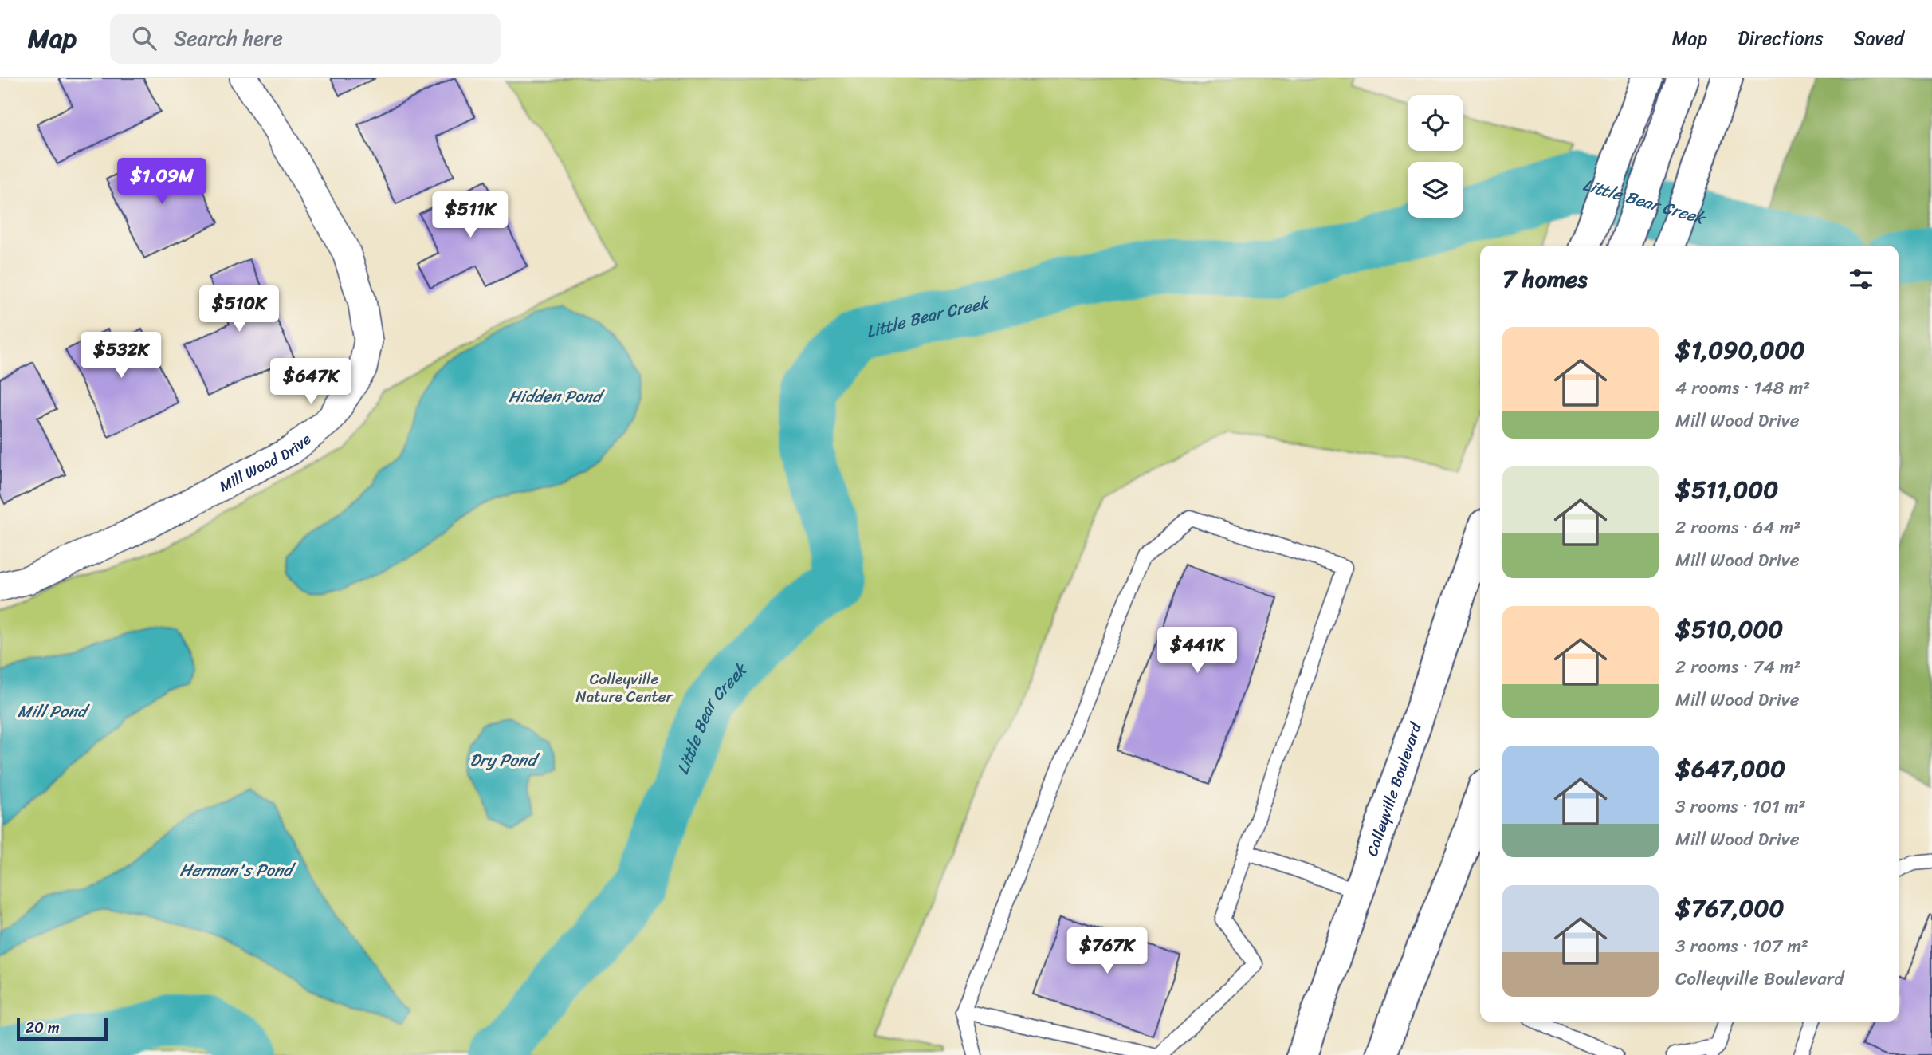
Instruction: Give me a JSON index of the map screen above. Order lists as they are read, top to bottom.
{
  "streets": {
    "main road": ["Colleyville Boulevard"],
    "street": ["Mill Wood Drive"]
  },
  "water": [
    "Little Bear Creek",
    "Hidden Pond",
    "Mill Pond",
    "Dry Pond",
    "Herman's Pond"
  ],
  "parks": ["Colleyville Nature Center"],
  "scale_bar": "20 m",
  "page": {
    "header": "Map",
    "search": "Search here",
    "nav": ["Map", "Directions", "Saved"],
    "price": [
      "$1.09M",
      "$511K",
      "$510K",
      "$532K",
      "$647K",
      "$441K",
      "$767K"
    ],
    "heading": "7 homes",
    "list": [
      {
        "name": "$1,090,000",
        "note": "4 rooms · 148 m² · Mill Wood Drive"
      },
      {
        "name": "$511,000",
        "note": "2 rooms · 64 m² · Mill Wood Drive"
      },
      {
        "name": "$510,000",
        "note": "2 rooms · 74 m² · Mill Wood Drive"
      },
      {
        "name": "$647,000",
        "note": "3 rooms · 101 m² · Mill Wood Drive"
      },
      {
        "name": "$767,000",
        "note": "3 rooms · 107 m² · Colleyville Boulevard"
      }
    ],
    "scale": "20 m"
  }
}
